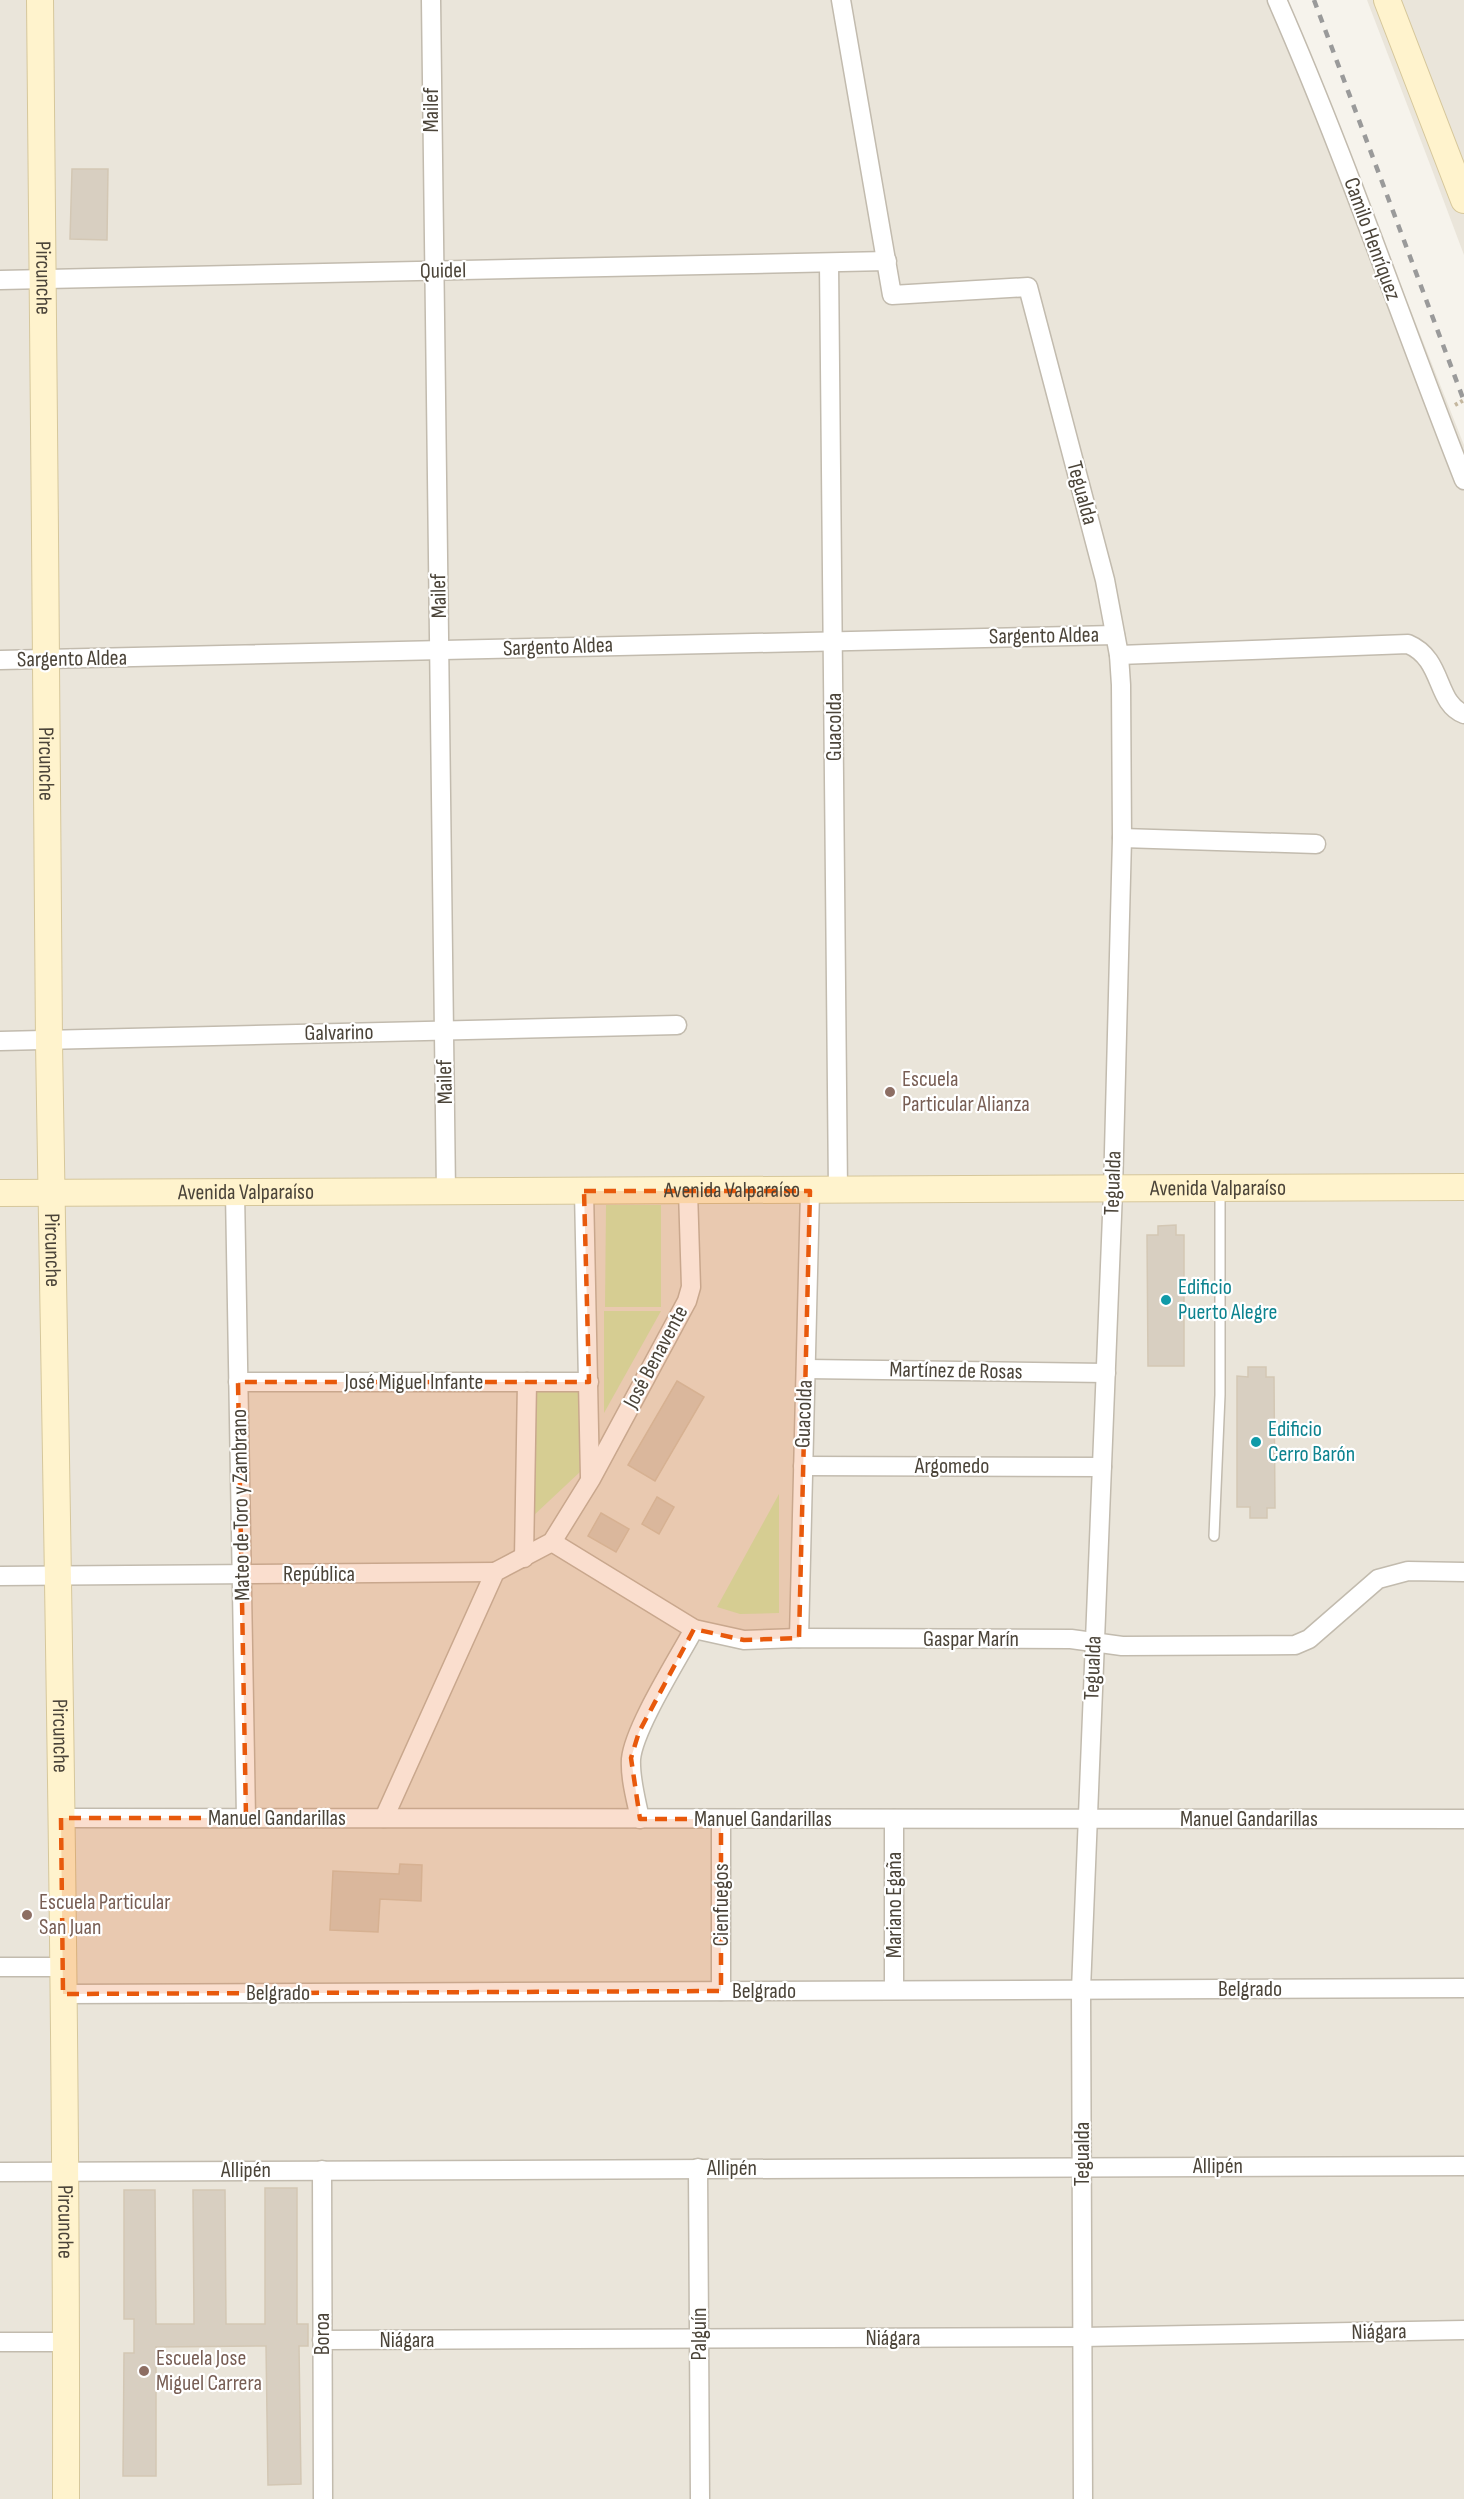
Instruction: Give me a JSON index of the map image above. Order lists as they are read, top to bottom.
{
  "streets": {
    "street": [
      "Mailef",
      "Camilo Henríquez",
      "Quidel",
      "Pircunche",
      "Tegualda",
      "Sargento Aldea",
      "Guacolda",
      "Galvarino",
      "Avenida Valparaíso",
      "José Benavente",
      "Martínez de Rosas",
      "José Miguel Infante",
      "Argomedo",
      "Mateo de Toro y Zambrano",
      "República",
      "Gaspar Marín",
      "Manuel Gandarillas",
      "Cienfuegos",
      "Mariano Egaña",
      "Belgrado",
      "Allipén",
      "Niágara",
      "Boroa",
      "Palguín"
    ]
  },
  "crossings": [
    ["Mailef", "Quidel"],
    ["Mailef", "Sargento Aldea"],
    ["Mailef", "Galvarino"],
    ["Mailef", "Avenida Valparaíso"],
    ["Quidel", "Pircunche"],
    ["Quidel", "Tegualda"],
    ["Quidel", "Guacolda"],
    ["Pircunche", "Sargento Aldea"],
    ["Pircunche", "Galvarino"],
    ["Pircunche", "Avenida Valparaíso"],
    ["Pircunche", "República"],
    ["Pircunche", "Manuel Gandarillas"],
    ["Pircunche", "Belgrado"],
    ["Pircunche", "Allipén"],
    ["Tegualda", "Sargento Aldea"],
    ["Tegualda", "Avenida Valparaíso"],
    ["Tegualda", "Martínez de Rosas"],
    ["Tegualda", "Argomedo"],
    ["Tegualda", "Gaspar Marín"],
    ["Tegualda", "Manuel Gandarillas"],
    ["Tegualda", "Belgrado"],
    ["Tegualda", "Allipén"],
    ["Tegualda", "Niágara"],
    ["Sargento Aldea", "Guacolda"],
    ["Guacolda", "Avenida Valparaíso"],
    ["Guacolda", "Martínez de Rosas"],
    ["Guacolda", "Argomedo"],
    ["Guacolda", "Gaspar Marín"],
    ["Avenida Valparaíso", "José Benavente"],
    ["Avenida Valparaíso", "Mateo de Toro y Zambrano"],
    ["José Benavente", "José Miguel Infante"],
    ["José Benavente", "República"],
    ["José Benavente", "Gaspar Marín"],
    ["José Miguel Infante", "Mateo de Toro y Zambrano"],
    ["Mateo de Toro y Zambrano", "República"],
    ["Mateo de Toro y Zambrano", "Manuel Gandarillas"],
    ["Manuel Gandarillas", "Cienfuegos"],
    ["Manuel Gandarillas", "Mariano Egaña"],
    ["Cienfuegos", "Belgrado"],
    ["Mariano Egaña", "Belgrado"],
    ["Allipén", "Boroa"],
    ["Allipén", "Palguín"],
    ["Niágara", "Boroa"],
    ["Niágara", "Palguín"]
  ],
  "places": [
    "Escuela Particular Alianza",
    "Edificio Puerto Alegre",
    "Edificio Cerro Barón",
    "Escuela Particular San Juan",
    "Escuela Jose Miguel Carrera"
  ]
}
